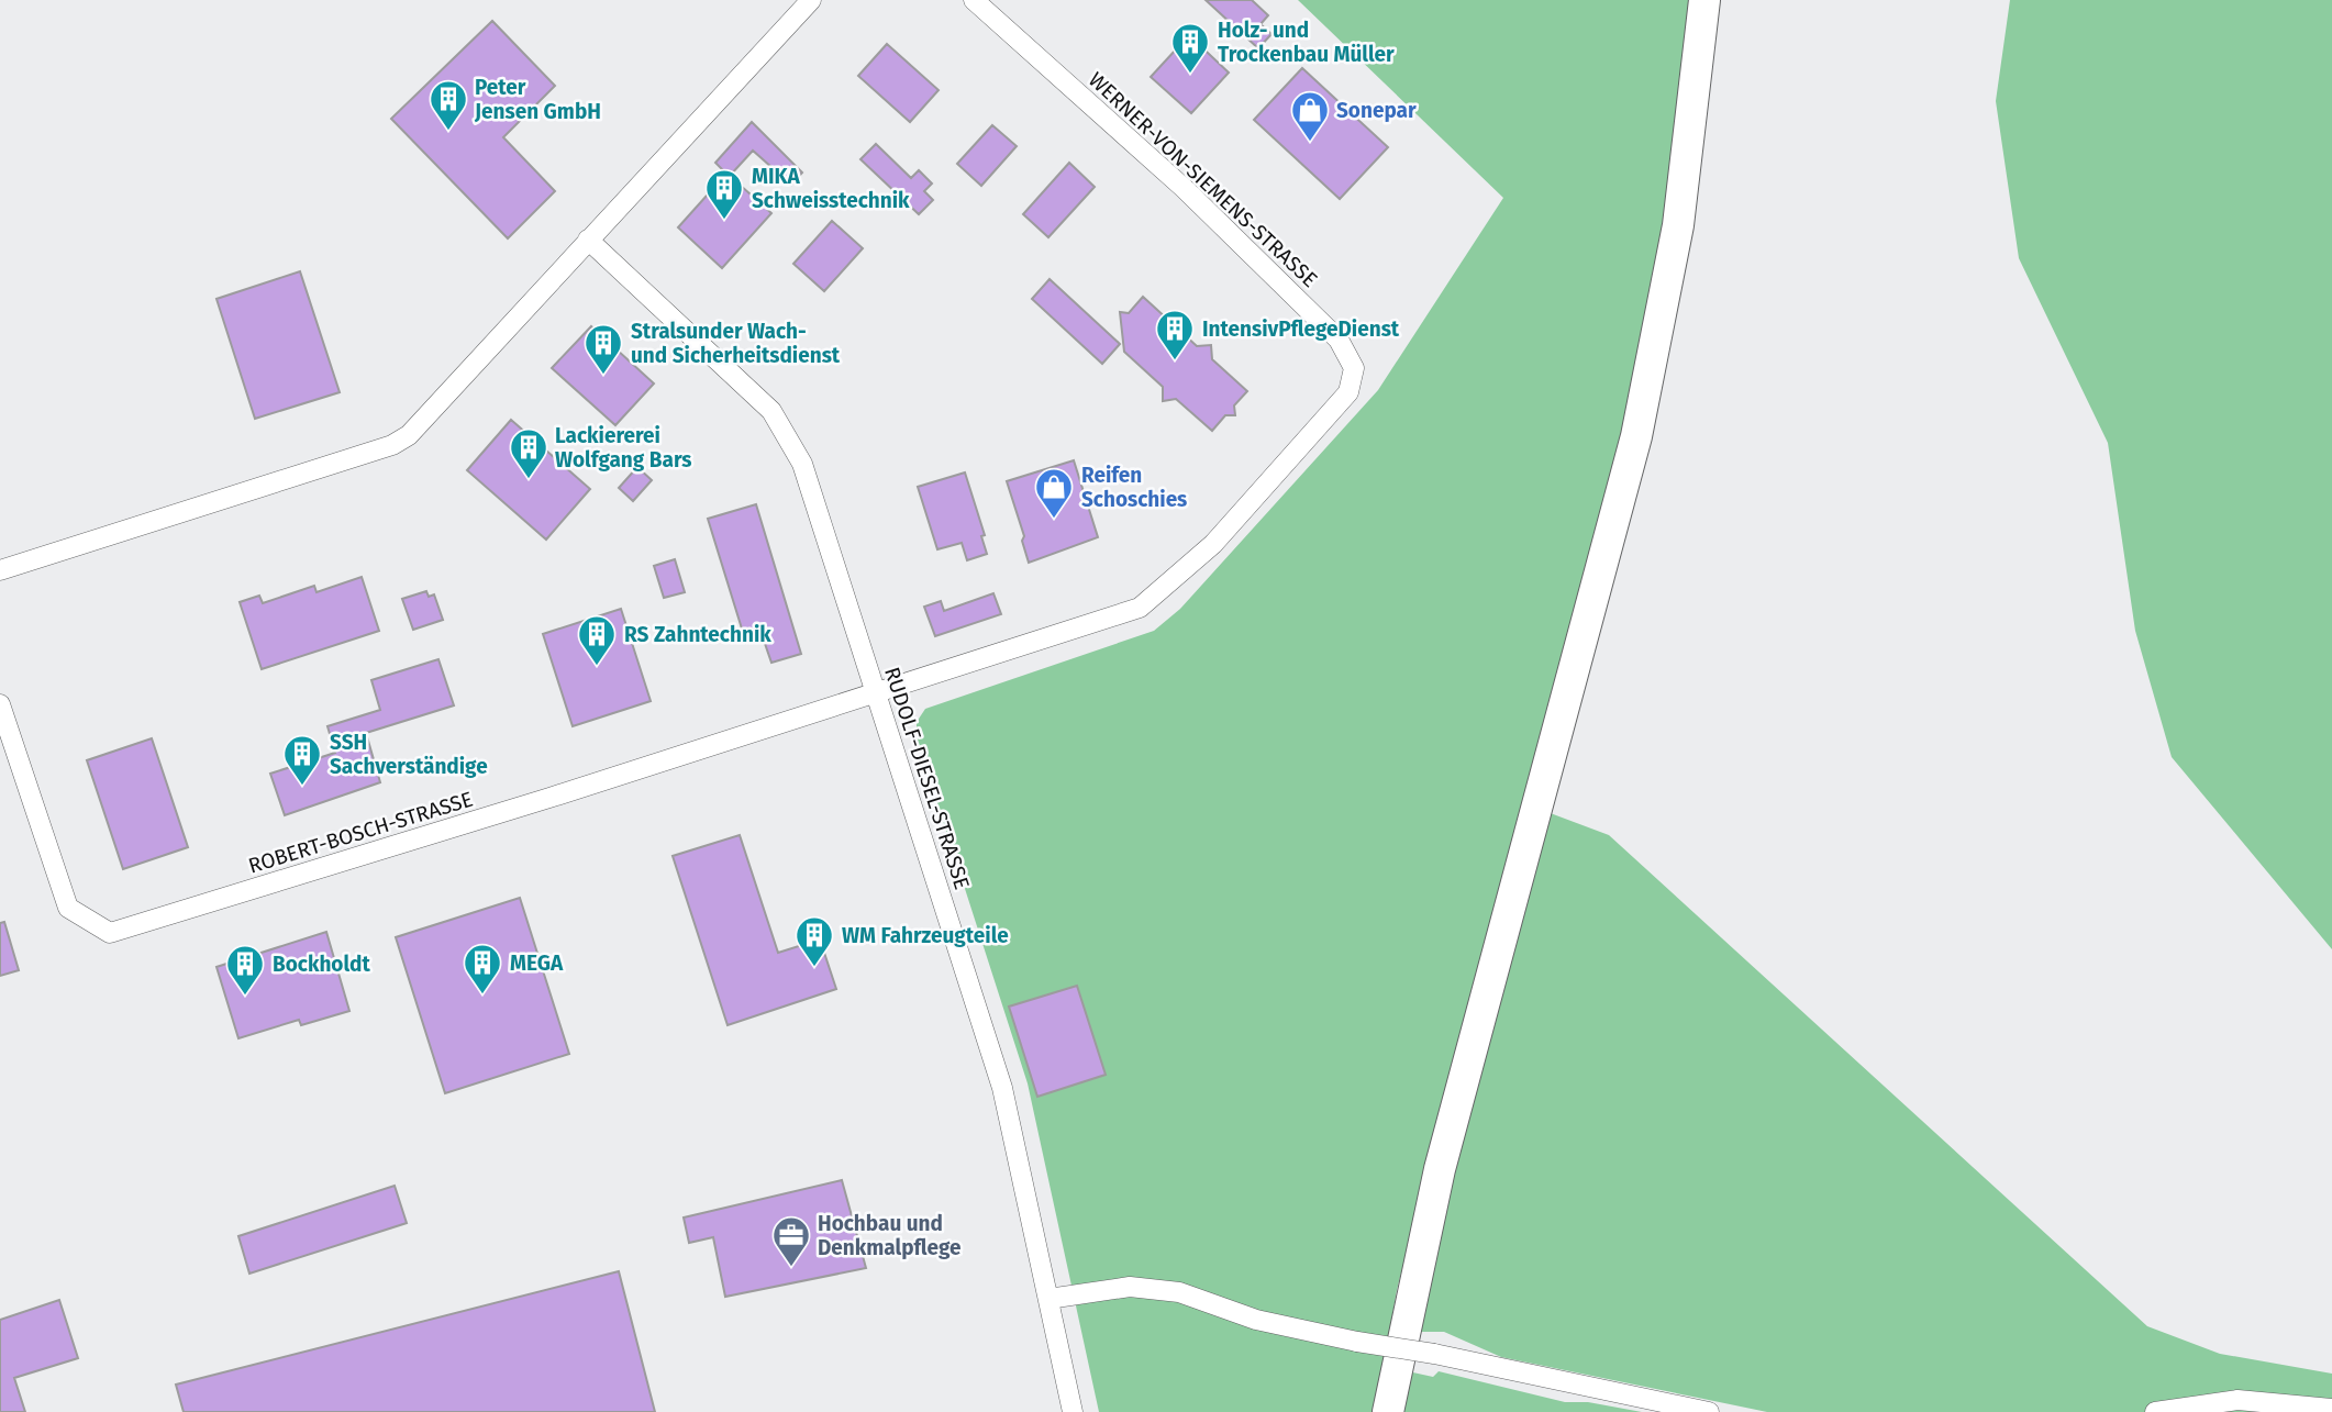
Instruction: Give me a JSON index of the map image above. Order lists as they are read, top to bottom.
{
  "streets": {
    "street": ["WERNER-VON-SIEMENS-STRASSE", "RUDOLF-DIESEL-STRASSE", "ROBERT-BOSCH-STRASSE"]
  },
  "crossings": [
    ["WERNER-VON-SIEMENS-STRASSE", "RUDOLF-DIESEL-STRASSE"],
    ["WERNER-VON-SIEMENS-STRASSE", "ROBERT-BOSCH-STRASSE"],
    ["RUDOLF-DIESEL-STRASSE", "ROBERT-BOSCH-STRASSE"]
  ],
  "places": {
    "building": [
      "Holz- und Trockenbau Müller",
      "Peter Jensen GmbH",
      "MIKA Schweisstechnik",
      "IntensivPflegeDienst",
      "Stralsunder Wach- und Sicherheitsdienst",
      "Lackiererei Wolfgang Bars",
      "RS Zahntechnik",
      "SSH Sachverständige",
      "WM Fahrzeugteile",
      "MEGA",
      "Bockholdt"
    ],
    "shop": ["Sonepar", "Reifen Schoschies"],
    "office": ["Hochbau und Denkmalpflege"]
  }
}
